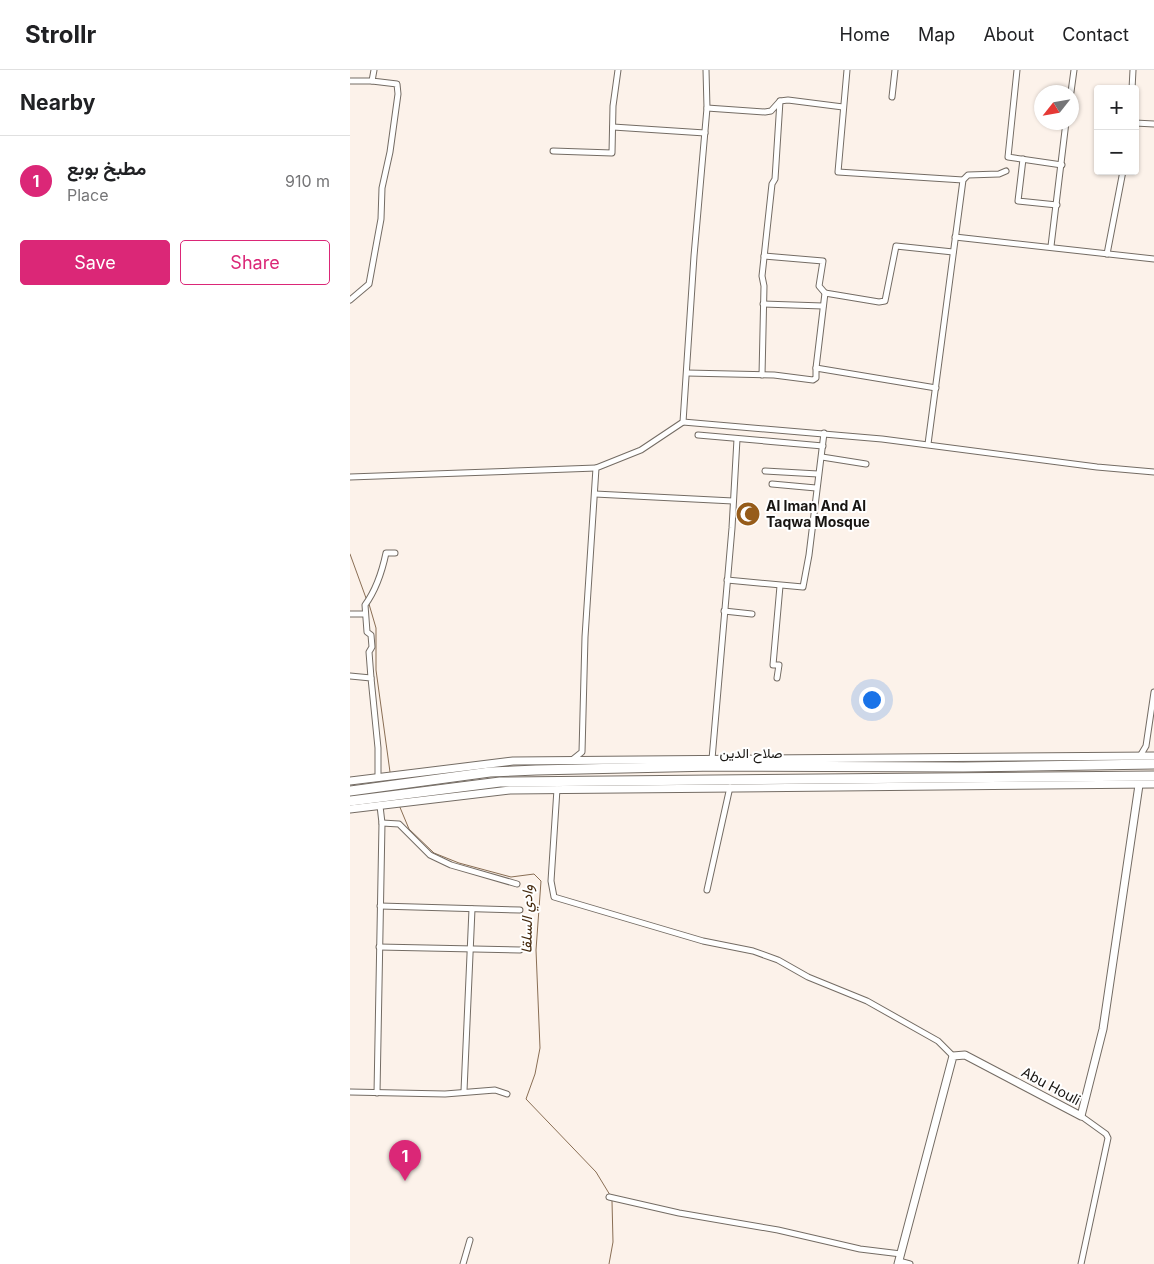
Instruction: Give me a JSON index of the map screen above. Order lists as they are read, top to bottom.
{
  "streets": {
    "highway": ["صلاح الدين"],
    "main road": ["Abu Houli"]
  },
  "water": ["وادي السلقا"],
  "places": {
    "mosque": ["Al Iman And Al Taqwa Mosque"]
  },
  "north": "bottom left",
  "page": {
    "header": "Strollr",
    "nav": [
      "Home",
      "Map",
      "About",
      "Contact"
    ],
    "heading": "Nearby",
    "map_buttons": ["+", "−"],
    "list": [
      {
        "mark": "1",
        "name": "مطبخ بوبع",
        "note": "Place",
        "value": "910 m"
      }
    ],
    "buttons": ["Save", "Share"],
    "pins": "1"
  }
}
